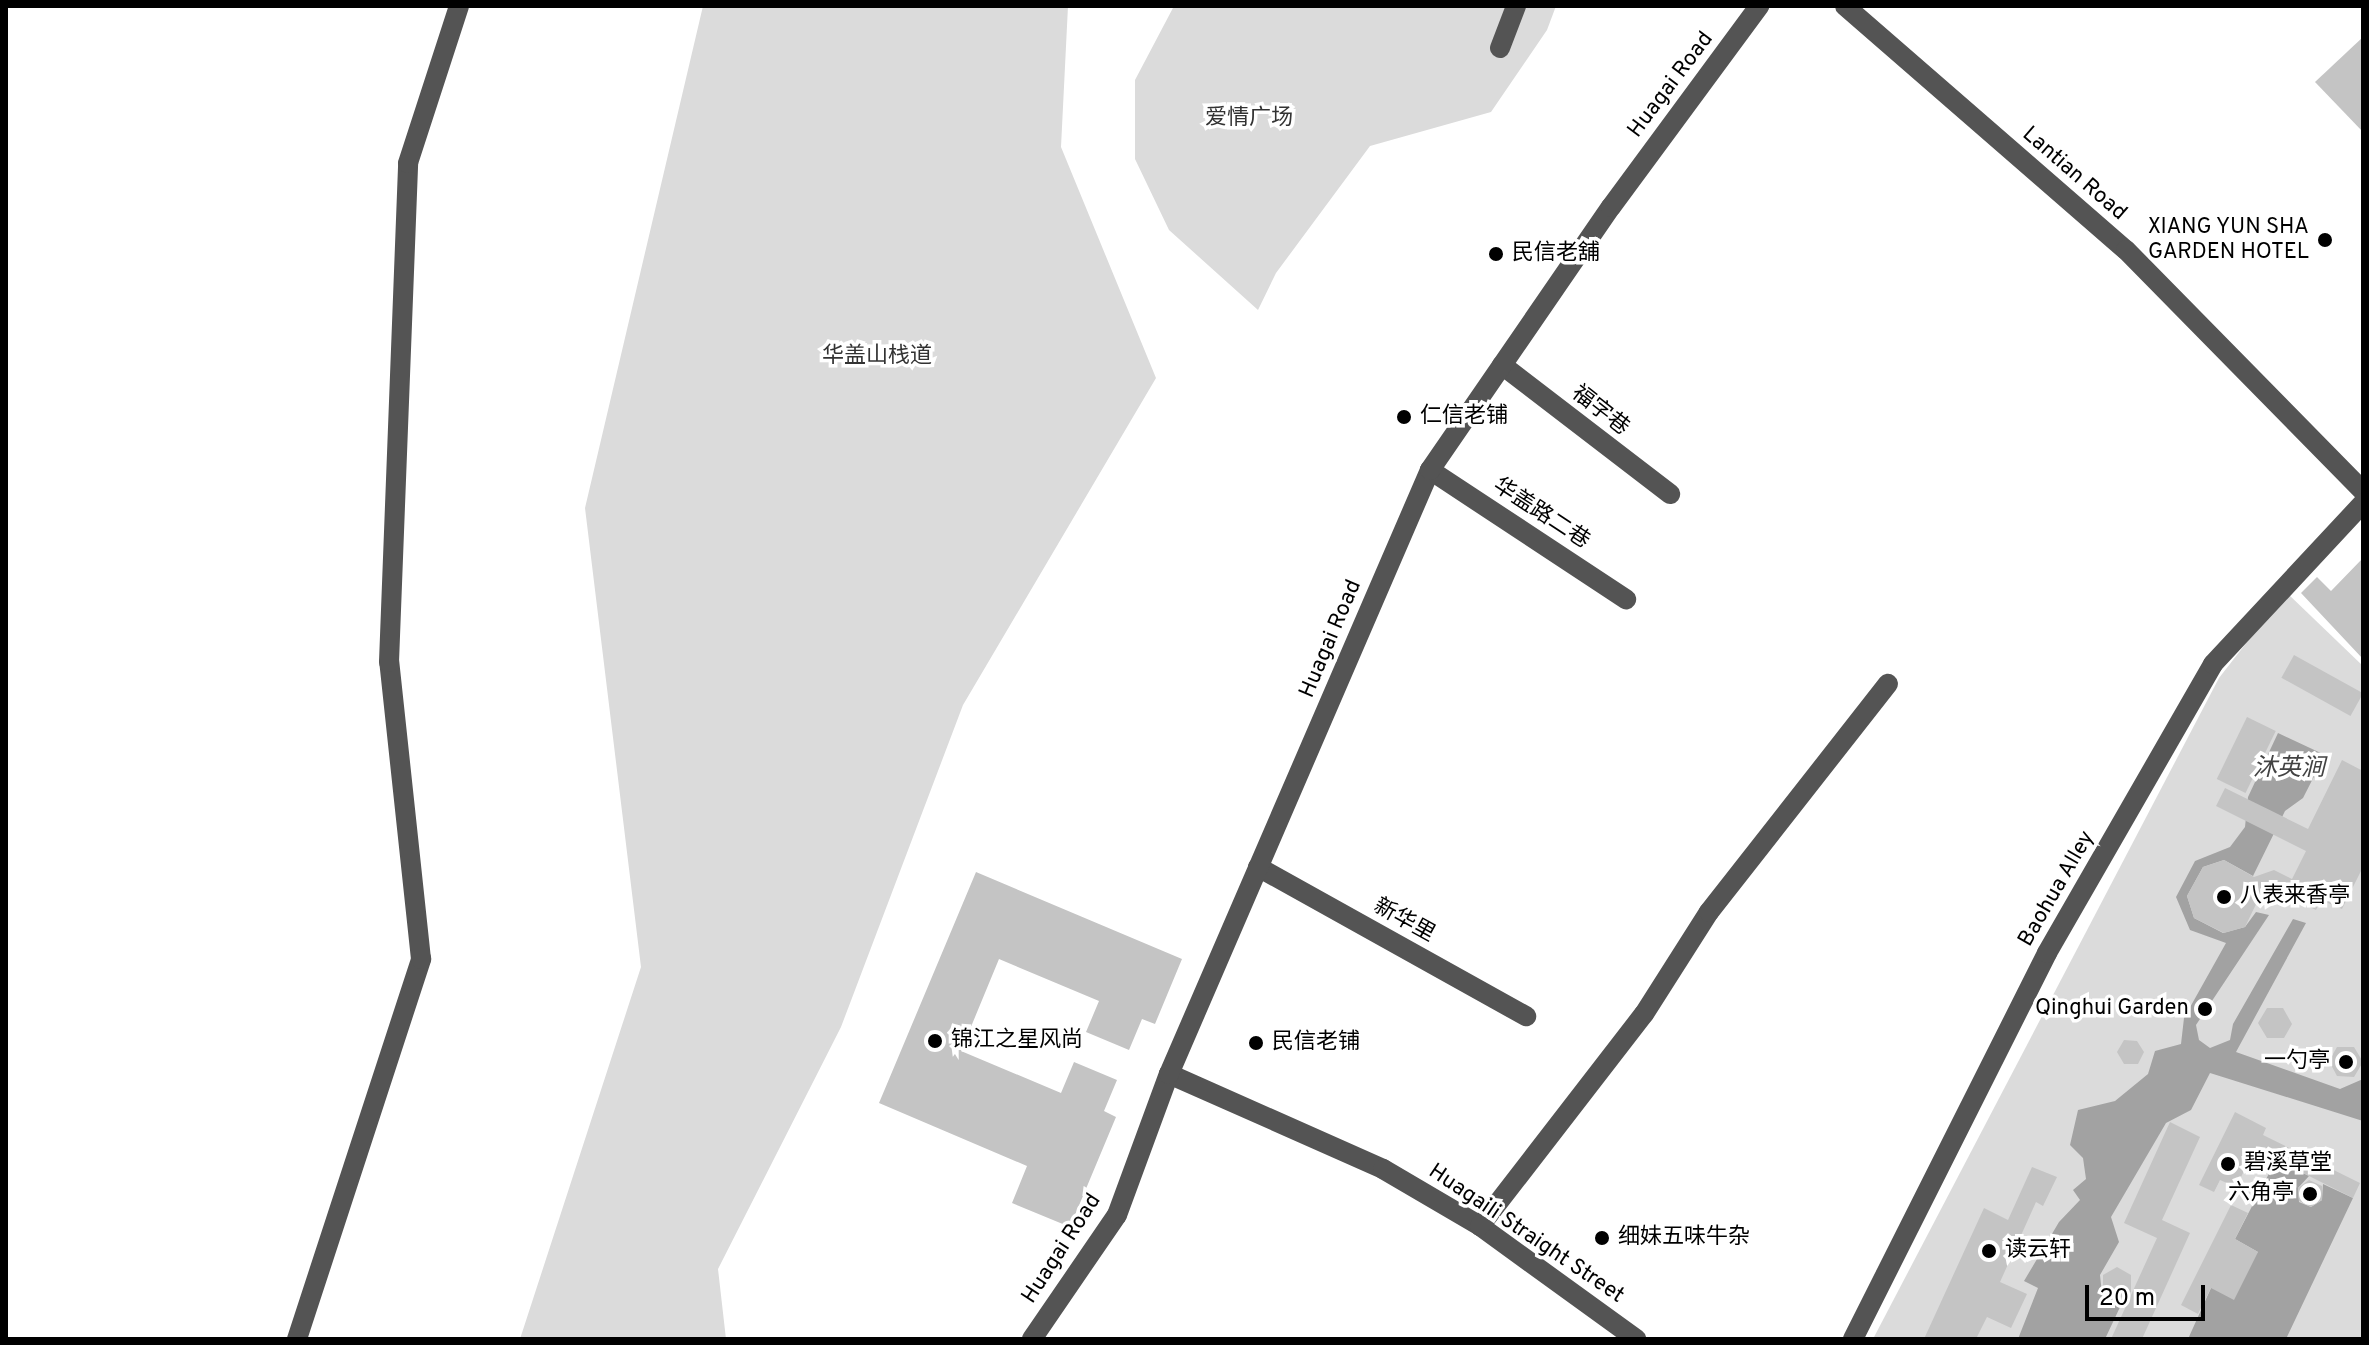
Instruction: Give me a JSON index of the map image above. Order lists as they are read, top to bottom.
{
  "streets": {
    "street": [
      "Huagai Road",
      "Lantian Road",
      "福字巷",
      "华盖路二巷",
      "Baohua Alley",
      "新华里",
      "Huagaili Straight Street"
    ]
  },
  "crossings": [
    ["Huagai Road", "福字巷"],
    ["Huagai Road", "华盖路二巷"],
    ["Huagai Road", "新华里"],
    ["Huagai Road", "Huagaili Straight Street"]
  ],
  "water": ["沐英涧"],
  "parks": ["爱情广场", "华盖山栈道"],
  "places": [
    "XIANG YUN SHA GARDEN HOTEL",
    "民信老舖",
    "仁信老铺",
    "八表来香亭",
    "Qinghui Garden",
    "锦江之星风尚",
    "民信老铺",
    "一勺亭",
    "碧溪草堂",
    "六角亭",
    "细妹五味牛杂",
    "读云轩"
  ],
  "scale_bar": "20 m"
}
